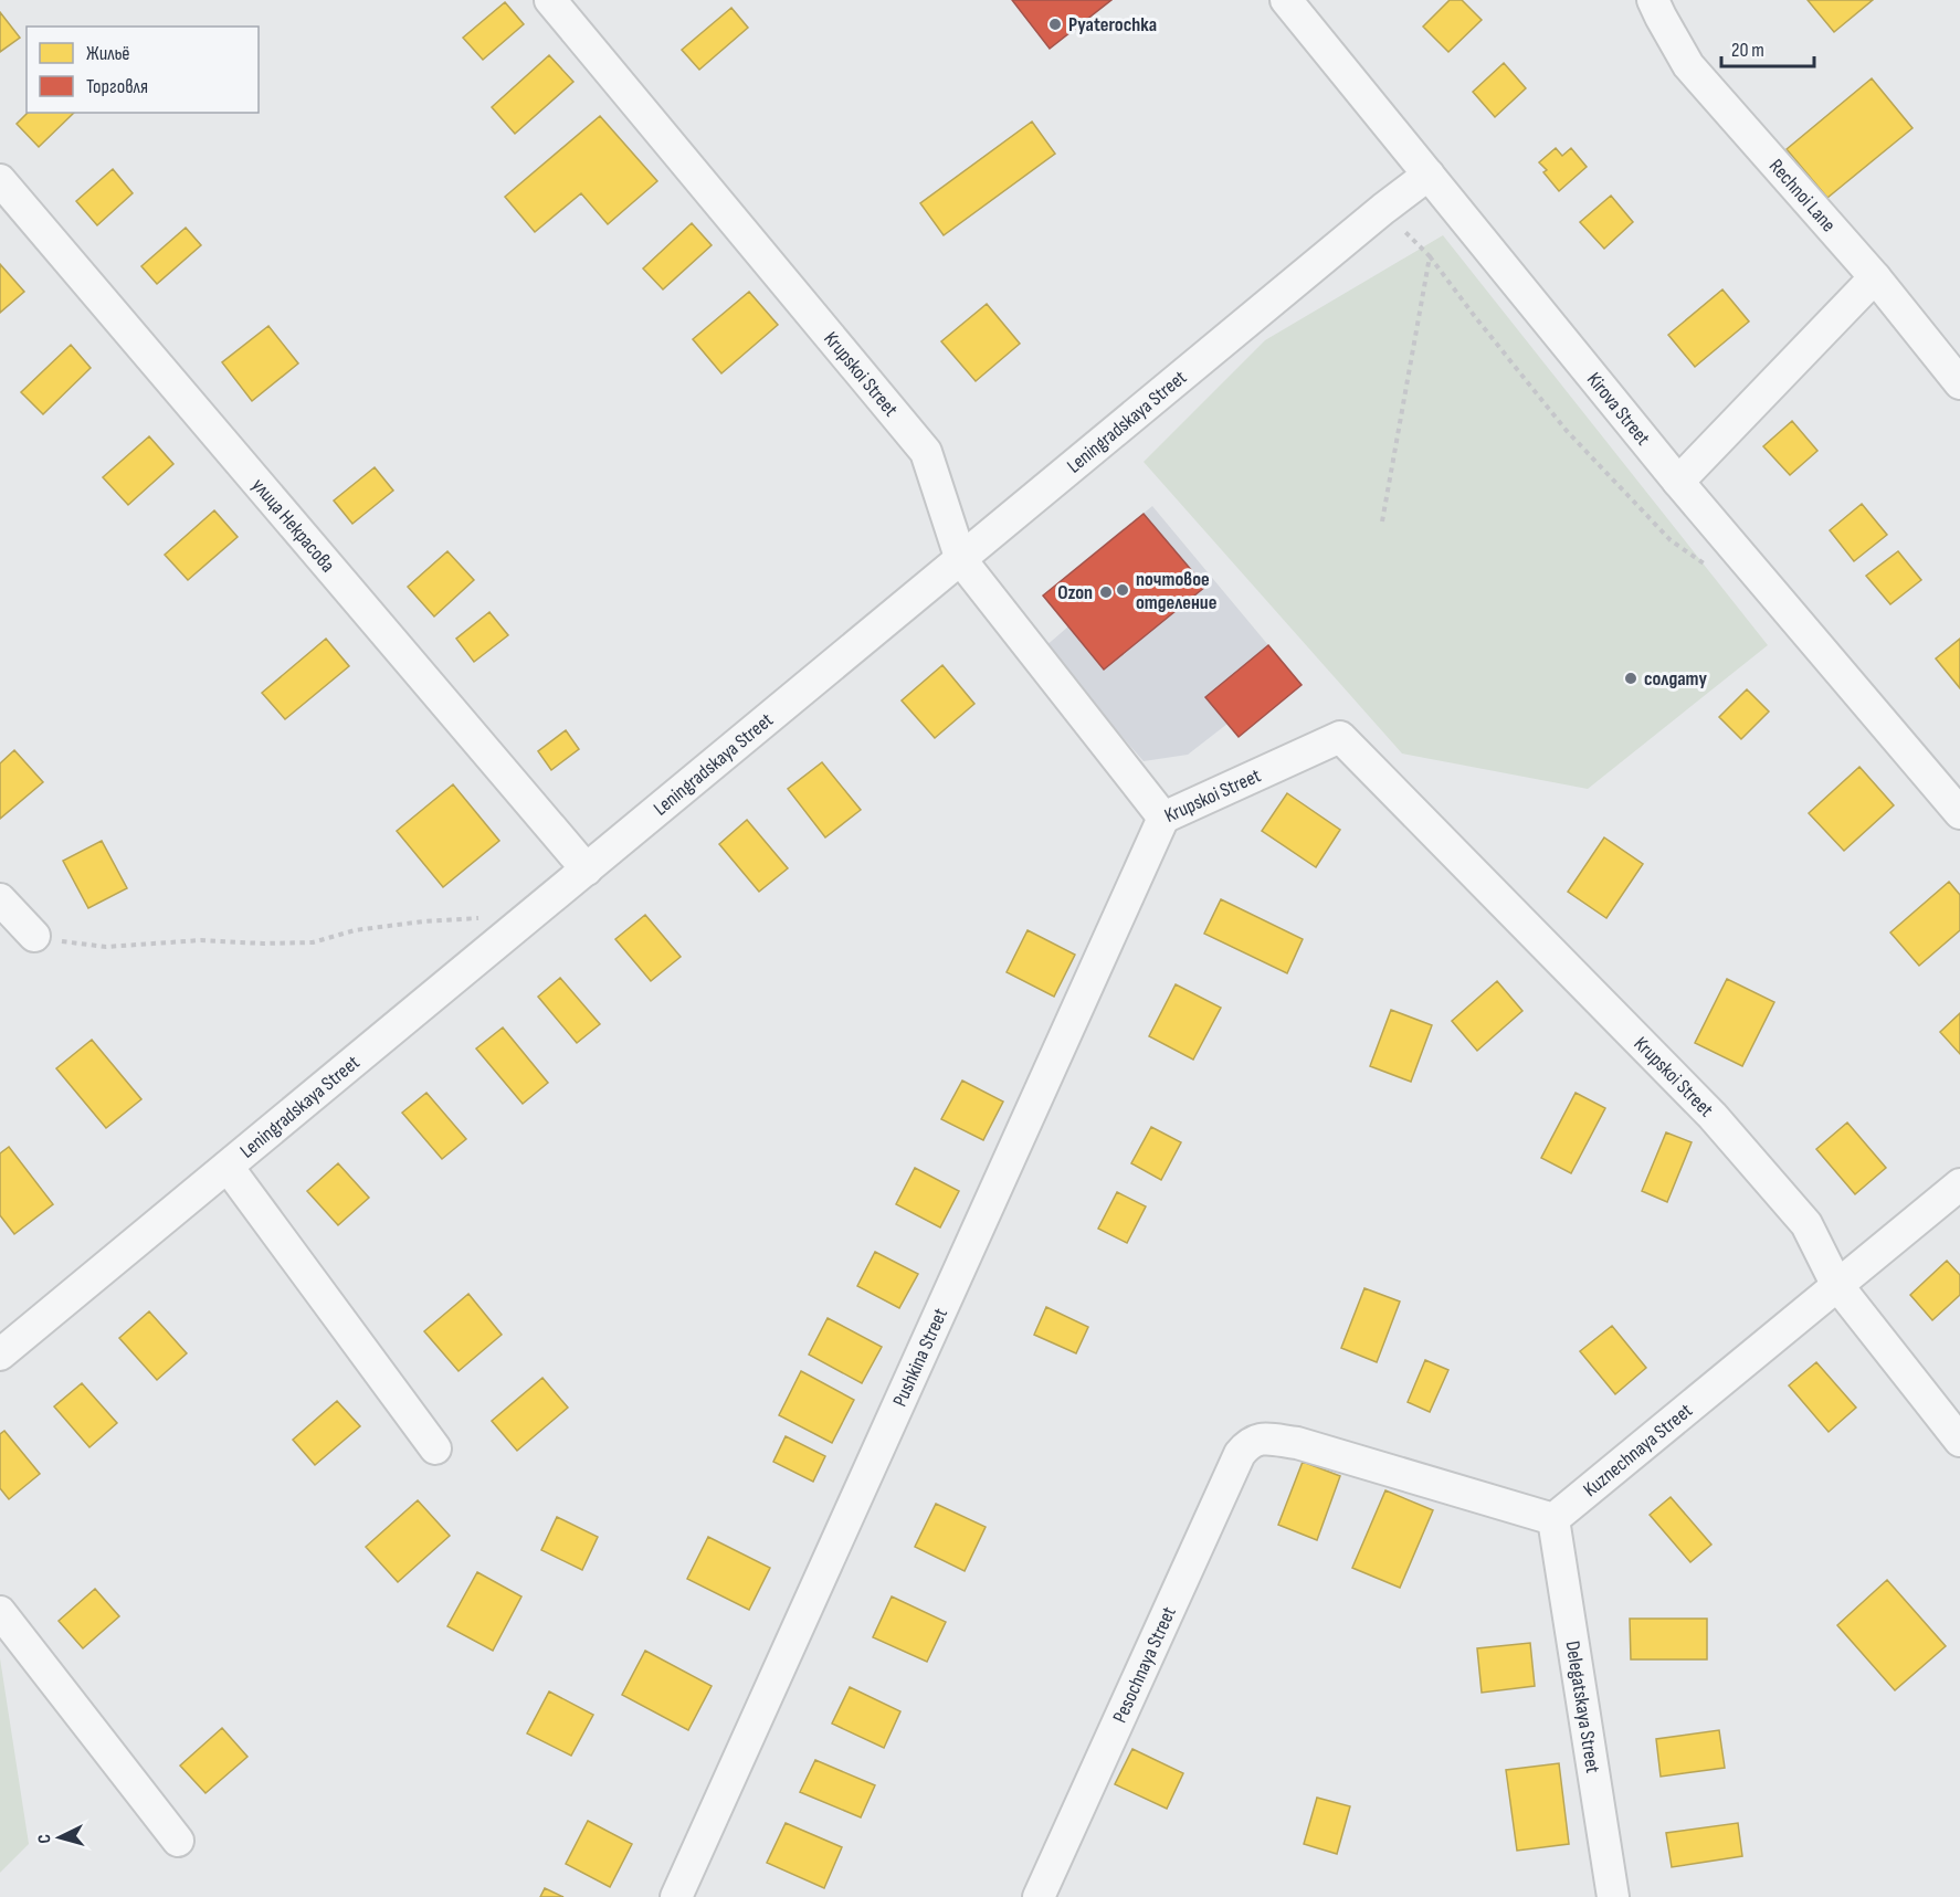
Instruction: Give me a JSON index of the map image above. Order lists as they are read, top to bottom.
{
  "streets": {
    "street": [
      "Rechnoi Lane",
      "Krupskoi Street",
      "Kirova Street",
      "Leningradskaya Street",
      "улица Некрасова",
      "Pushkina Street",
      "Kuznechnaya Street",
      "Pesochnaya Street",
      "Delegatskaya Street"
    ]
  },
  "crossings": [
    ["Krupskoi Street", "Leningradskaya Street"],
    ["Krupskoi Street", "Pushkina Street"],
    ["Krupskoi Street", "Kuznechnaya Street"],
    ["Kirova Street", "Leningradskaya Street"],
    ["Leningradskaya Street", "улица Некрасова"],
    ["Kuznechnaya Street", "Pesochnaya Street"],
    ["Kuznechnaya Street", "Delegatskaya Street"],
    ["Pesochnaya Street", "Delegatskaya Street"]
  ],
  "places": [
    "Pyaterochka",
    "почтовое отделение",
    "Ozon",
    "солдату"
  ],
  "legend": ["Жильё", "Торговля"],
  "scale_bar": "20 m",
  "north": "left"
}
